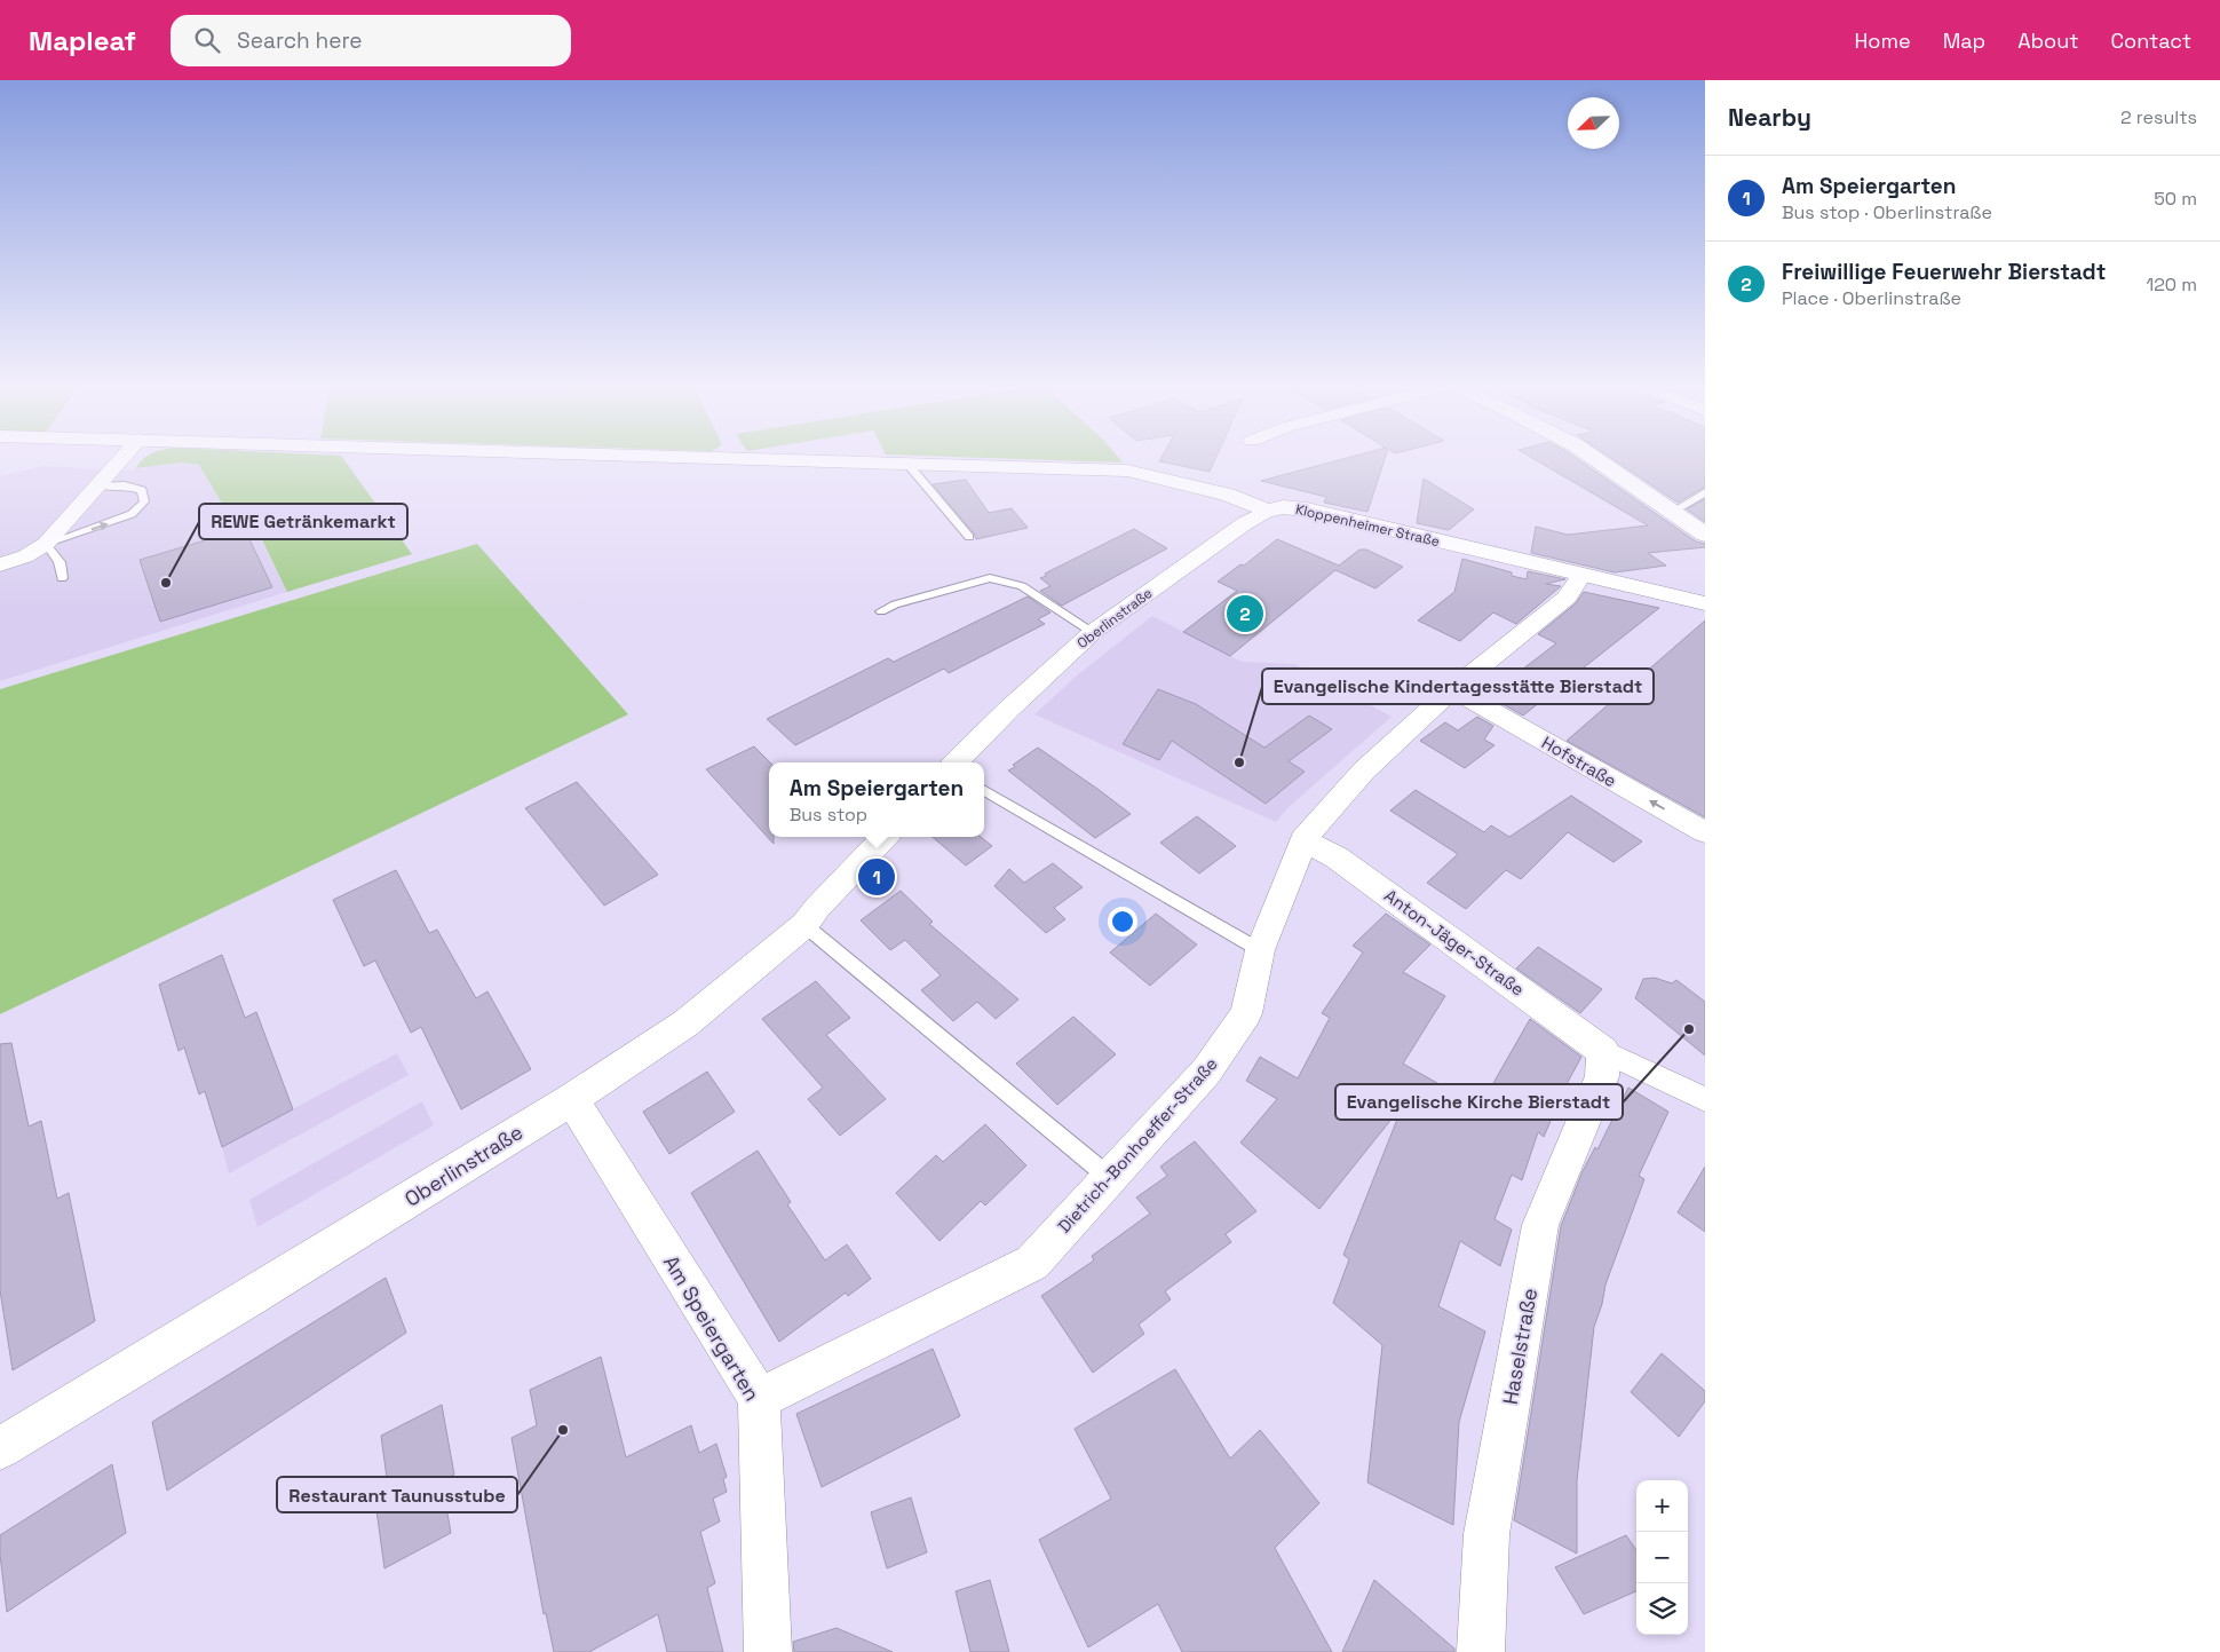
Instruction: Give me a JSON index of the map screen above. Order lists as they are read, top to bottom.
{
  "streets": {
    "street": [
      "Kloppenheimer Straße",
      "Oberlinstraße",
      "Hofstraße",
      "Anton-Jäger-Straße",
      "Dietrich-Bonhoeffer-Straße",
      "Am Speiergarten",
      "Haselstraße"
    ]
  },
  "crossings": [
    ["Kloppenheimer Straße", "Oberlinstraße"],
    ["Kloppenheimer Straße", "Dietrich-Bonhoeffer-Straße"],
    ["Oberlinstraße", "Am Speiergarten"],
    ["Hofstraße", "Dietrich-Bonhoeffer-Straße"],
    ["Anton-Jäger-Straße", "Dietrich-Bonhoeffer-Straße"],
    ["Anton-Jäger-Straße", "Haselstraße"],
    ["Dietrich-Bonhoeffer-Straße", "Am Speiergarten"]
  ],
  "one_way": ["Hofstraße"],
  "places": [
    "REWE Getränkemarkt",
    "Evangelische Kindertagesstätte Bierstadt",
    "Evangelische Kirche Bierstadt",
    "Restaurant Taunusstube"
  ],
  "north": "bottom left",
  "page": {
    "header": "Mapleaf",
    "search": "Search here",
    "nav": [
      "Home",
      "Map",
      "About",
      "Contact"
    ],
    "heading": ["Nearby", "2 results"],
    "list": [
      {
        "mark": "1",
        "name": "Am Speiergarten",
        "note": "Bus stop · Oberlinstraße",
        "value": "50 m"
      },
      {
        "mark": "2",
        "name": "Freiwillige Feuerwehr Bierstadt",
        "note": "Place · Oberlinstraße",
        "value": "120 m"
      }
    ],
    "pins": ["2", "1"],
    "popup": ["Am Speiergarten", "Bus stop"],
    "map_buttons": ["+", "−"]
  }
}
